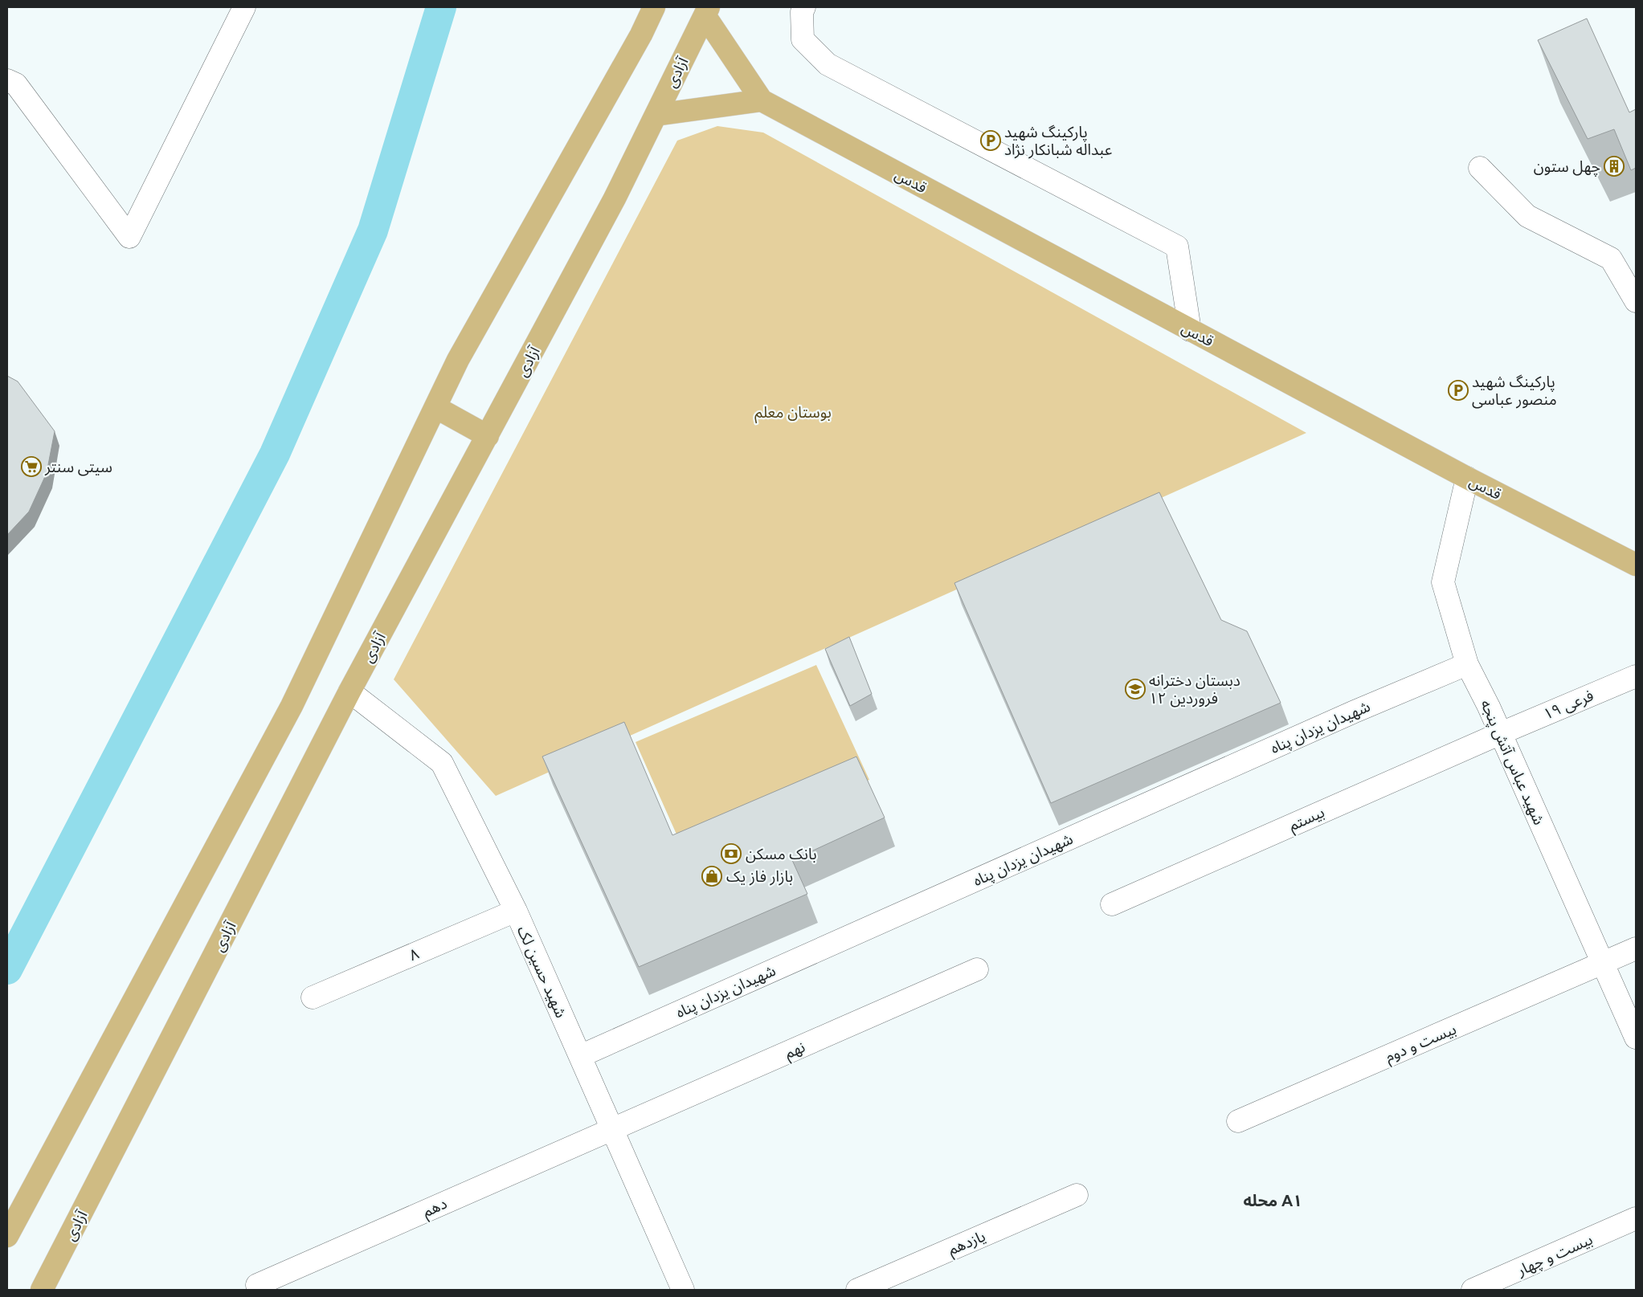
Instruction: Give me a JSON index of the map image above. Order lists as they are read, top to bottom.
{
  "streets": {
    "main road": ["آزادی", "قدس"],
    "street": [
      "فرعی ۱۹",
      "شهیدان یزدان پناه",
      "شهید عباس آتش پنجه",
      "بیستم",
      "۸",
      "شهید حسین لک",
      "بیست و دوم",
      "نهم",
      "دهم",
      "یازدهم",
      "بیست و چهار"
    ]
  },
  "crossings": [
    ["آزادی", "شهید حسین لک"],
    ["قدس", "شهید عباس آتش پنجه"],
    ["فرعی ۱۹", "شهید عباس آتش پنجه"],
    ["فرعی ۱۹", "بیستم"],
    ["شهیدان یزدان پناه", "شهید عباس آتش پنجه"],
    ["شهیدان یزدان پناه", "شهید حسین لک"],
    ["شهید عباس آتش پنجه", "بیستم"],
    ["شهید عباس آتش پنجه", "بیست و دوم"],
    ["۸", "شهید حسین لک"],
    ["شهید حسین لک", "نهم"],
    ["شهید حسین لک", "دهم"],
    ["نهم", "دهم"]
  ],
  "districts": ["محله A۱"],
  "parks": ["بوستان معلم"],
  "places": {
    "parking": ["پارکینگ شهید عبداله شبانکار نژاد", "پارکینگ شهید منصور عباسی"],
    "building": ["چهل ستون"],
    "supermarket": ["سیتی سنتر"],
    "school or university": ["دبستان دخترانه ۱۲ فروردین"],
    "bank": ["بانک مسکن"],
    "shop": ["بازار فاز یک"]
  }
}
